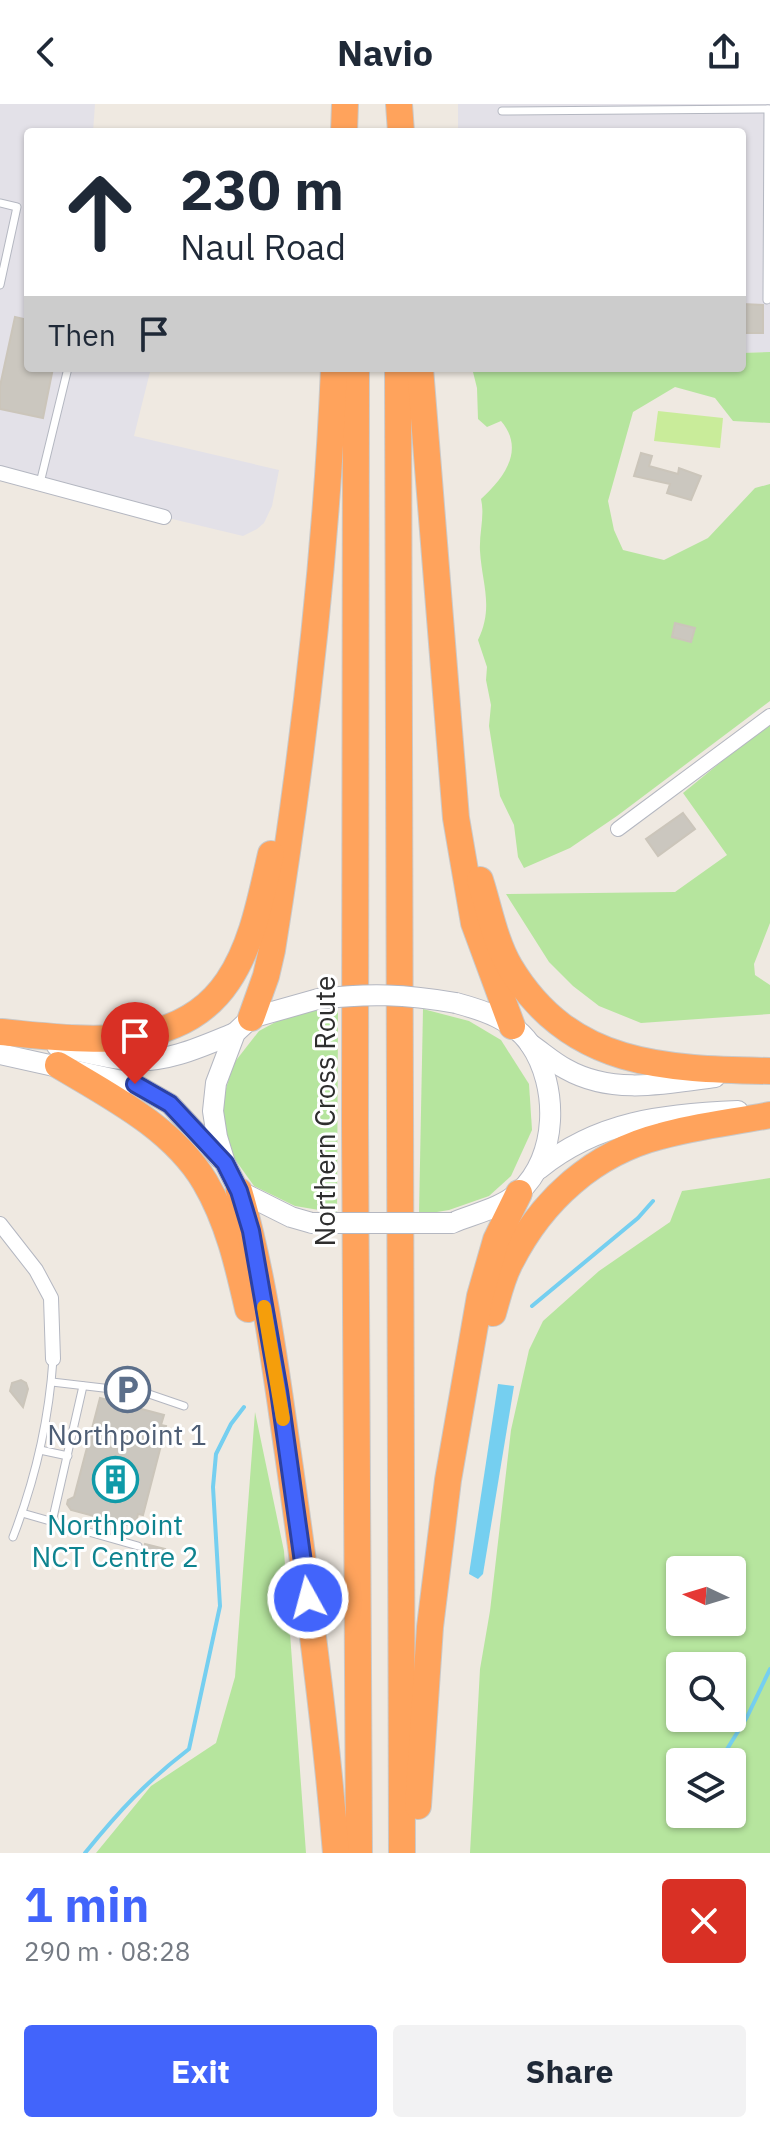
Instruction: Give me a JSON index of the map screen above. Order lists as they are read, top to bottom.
{
  "streets": {
    "highway": ["Northern Cross Route"]
  },
  "places": {
    "parking": ["Northpoint 1"],
    "building": ["Northpoint NCT Centre 2"]
  },
  "north": "left",
  "page": {
    "header": "Navio",
    "turn": ["230 m", "Naul Road"],
    "then": "Then",
    "heading": ["1 min", "290 m · 08:28"],
    "buttons": ["Exit", "Share"]
  }
}
